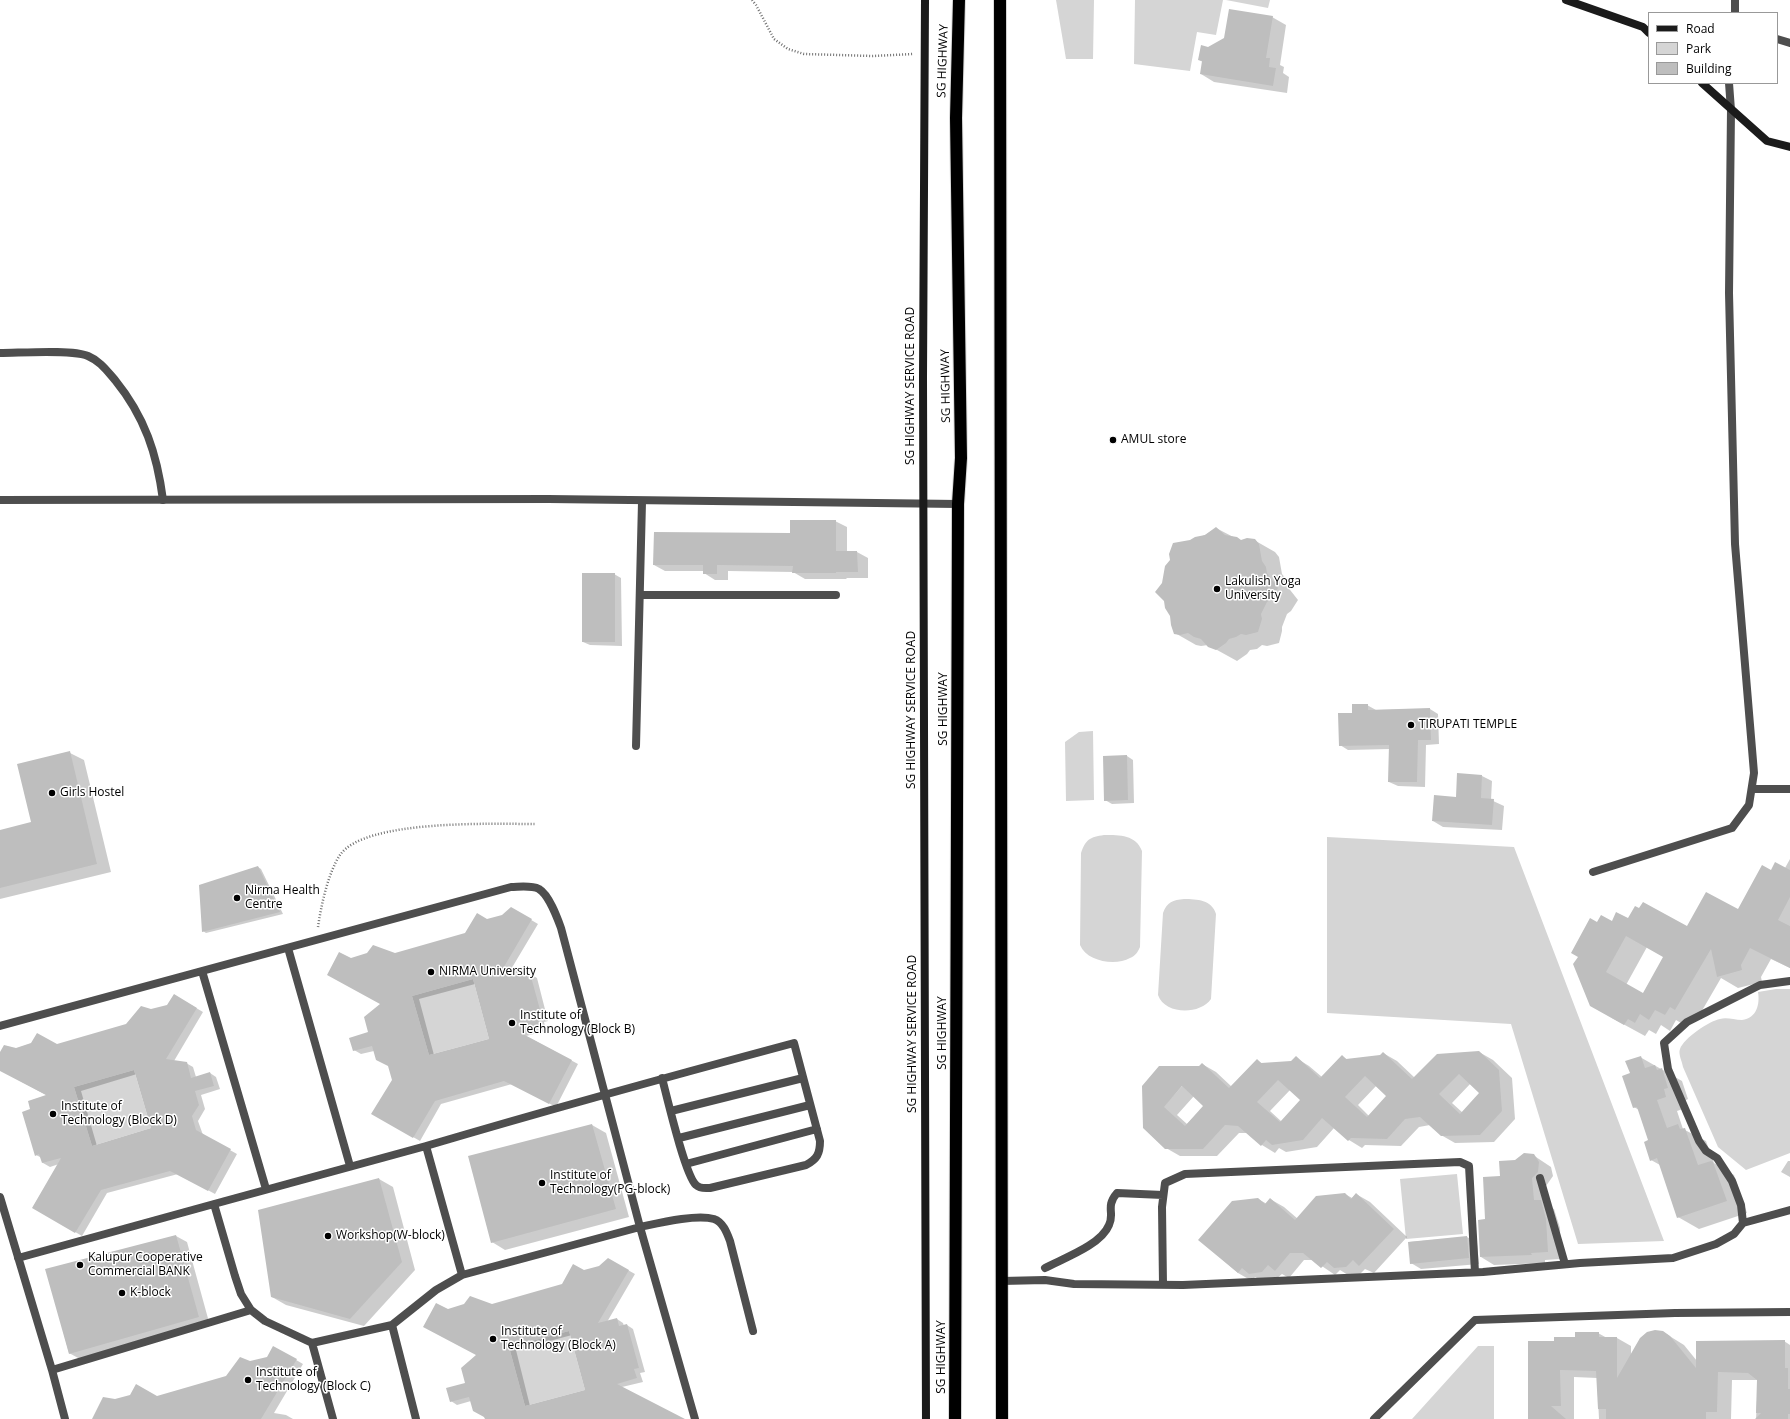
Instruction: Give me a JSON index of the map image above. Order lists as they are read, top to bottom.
{
  "streets": {
    "highway": ["SG HIGHWAY"],
    "street": ["SG HIGHWAY SERVICE ROAD"]
  },
  "places": [
    "AMUL store",
    "Lakulish Yoga University",
    "TIRUPATI TEMPLE",
    "Girls Hostel",
    "Nirma Health Centre",
    "NIRMA University",
    "Institute of Technology (Block B)",
    "Institute of Technology (Block D)",
    "Institute of Technology(PG-block)",
    "Workshop(W-block)",
    "Kalupur Cooperative Commercial BANK",
    "K-block",
    "Institute of Technology (Block A)",
    "Institute of Technology (Block C)"
  ],
  "legend": ["Road", "Park", "Building"]
}
